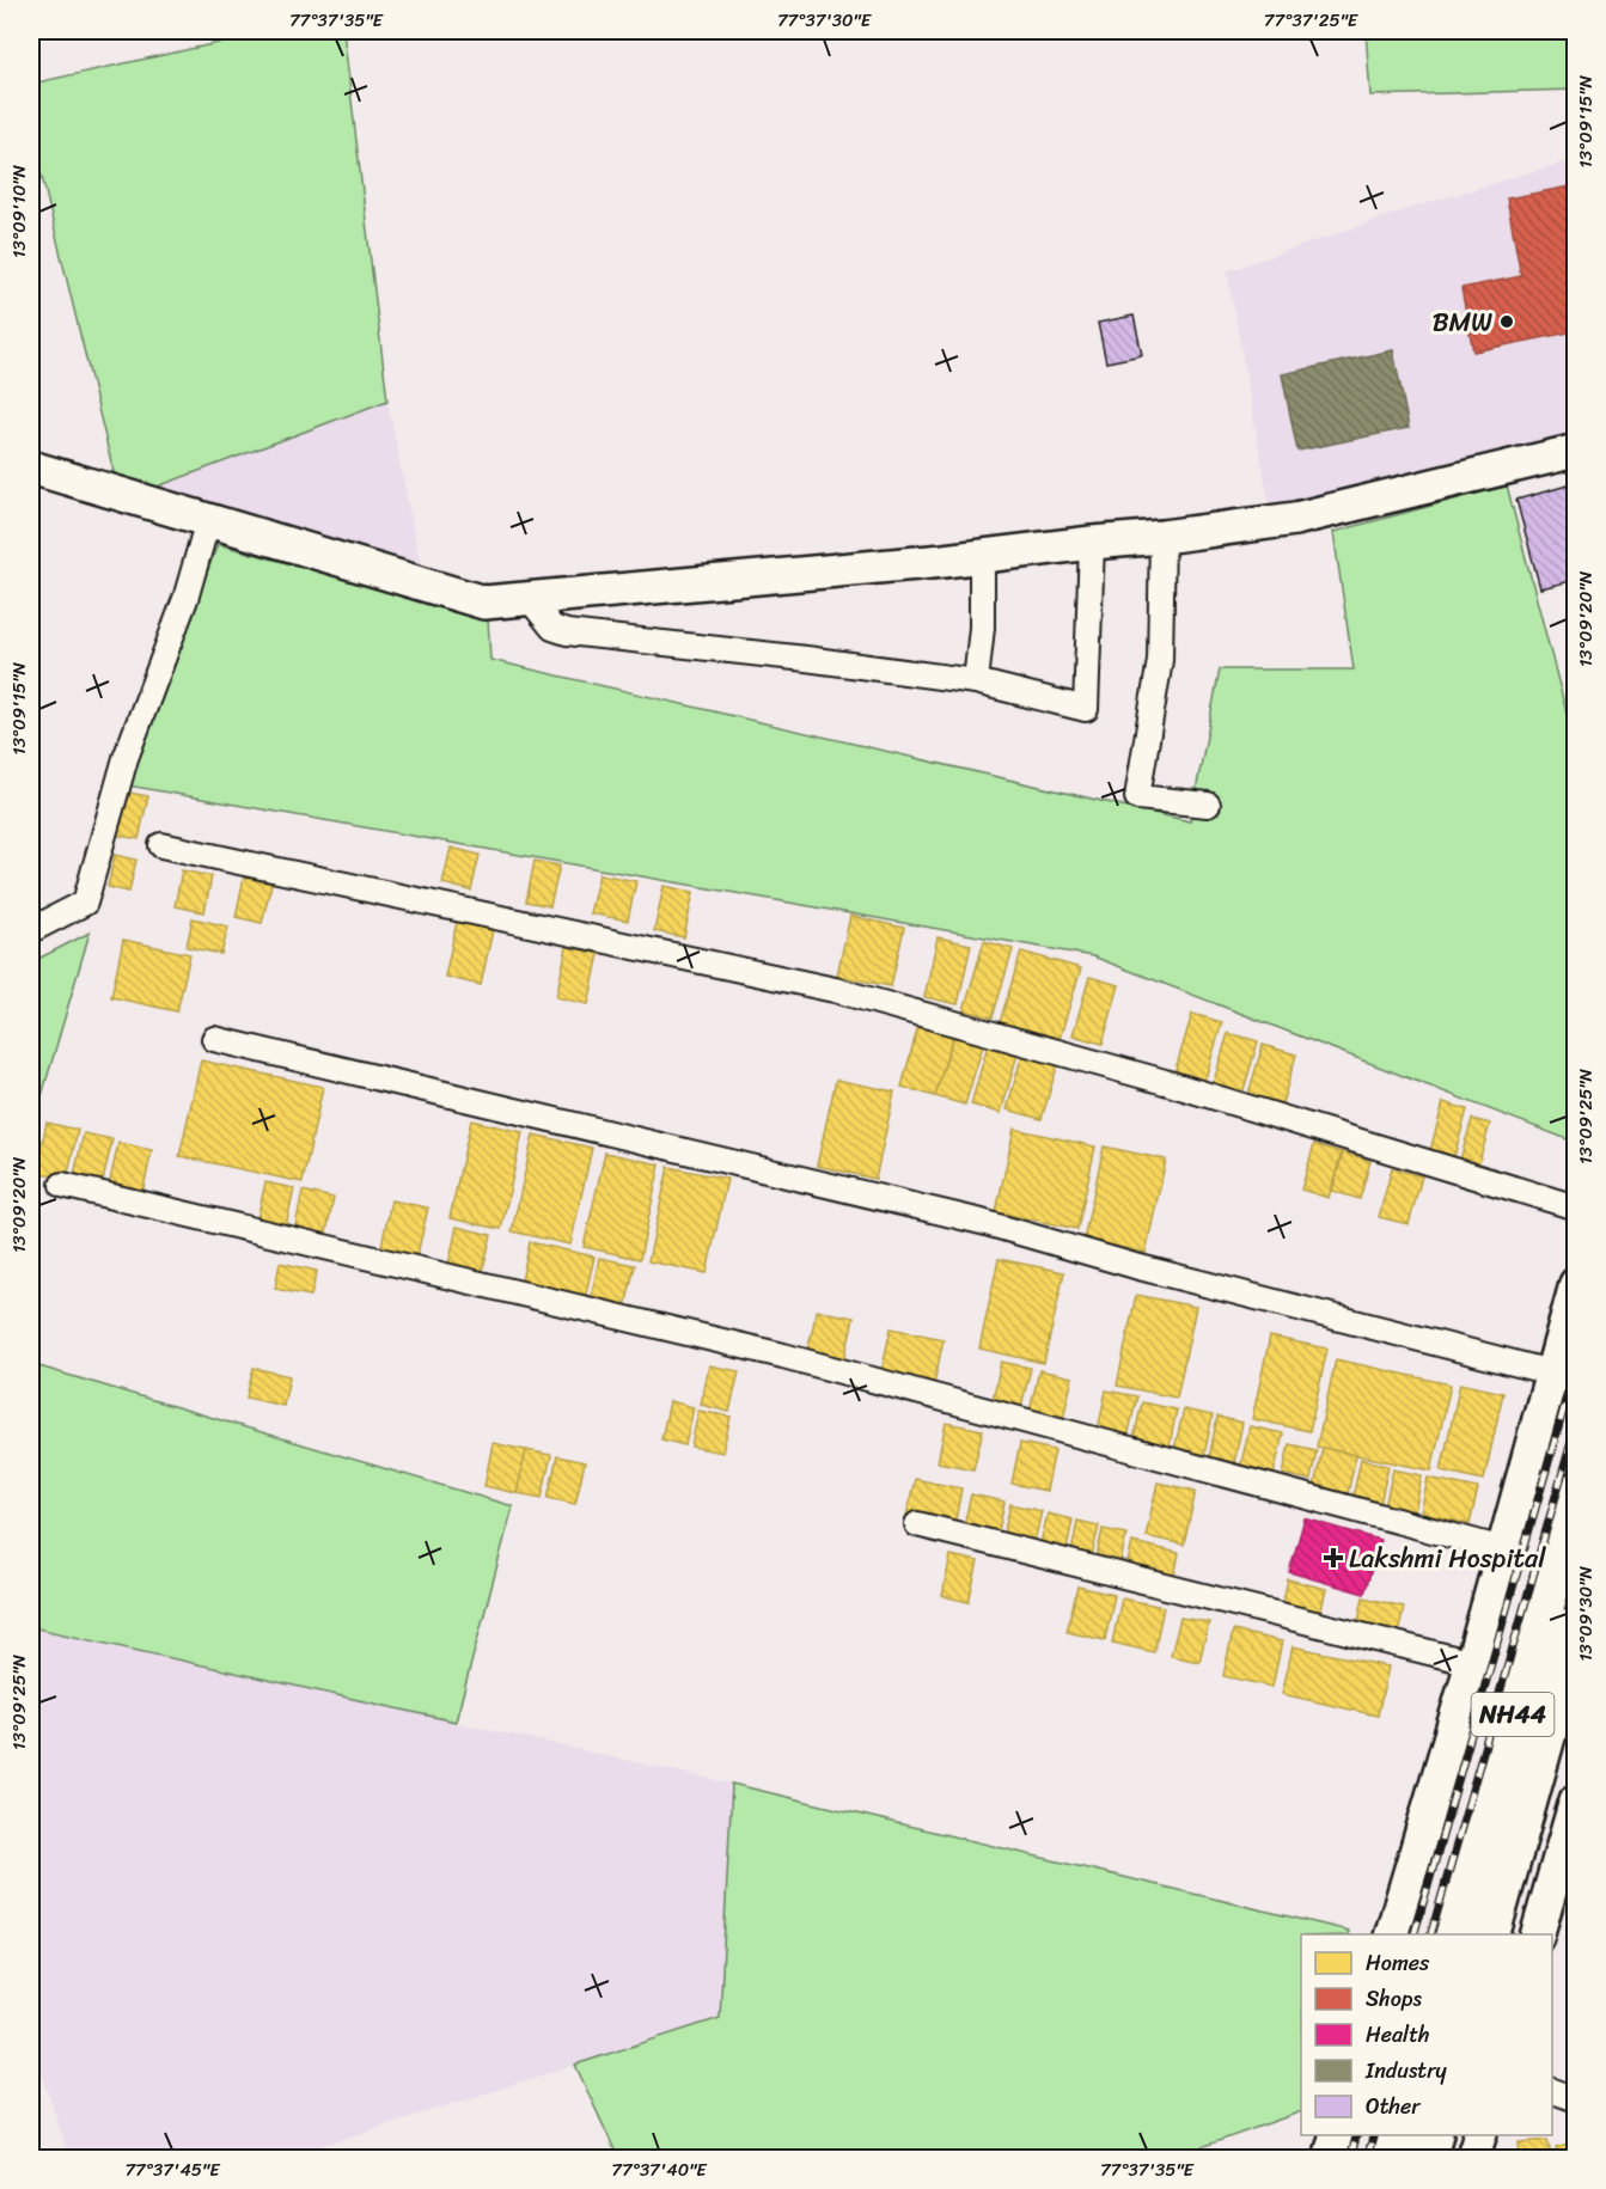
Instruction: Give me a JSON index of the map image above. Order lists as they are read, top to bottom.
{
  "streets": {
    "highway": ["NH44"]
  },
  "places": {
    "other": ["BMW"],
    "health": ["Lakshmi Hospital"]
  },
  "legend": [
    "Homes",
    "Shops",
    "Health",
    "Industry",
    "Other"
  ],
  "coordinates": [
    "77°37'35\"E",
    "77°37'30\"E",
    "77°37'25\"E",
    "13°09'15\"N",
    "13°09'10\"N",
    "13°09'20\"N",
    "13°09'25\"N",
    "13°09'30\"N",
    "77°37'45\"E",
    "77°37'40\"E"
  ]
}
